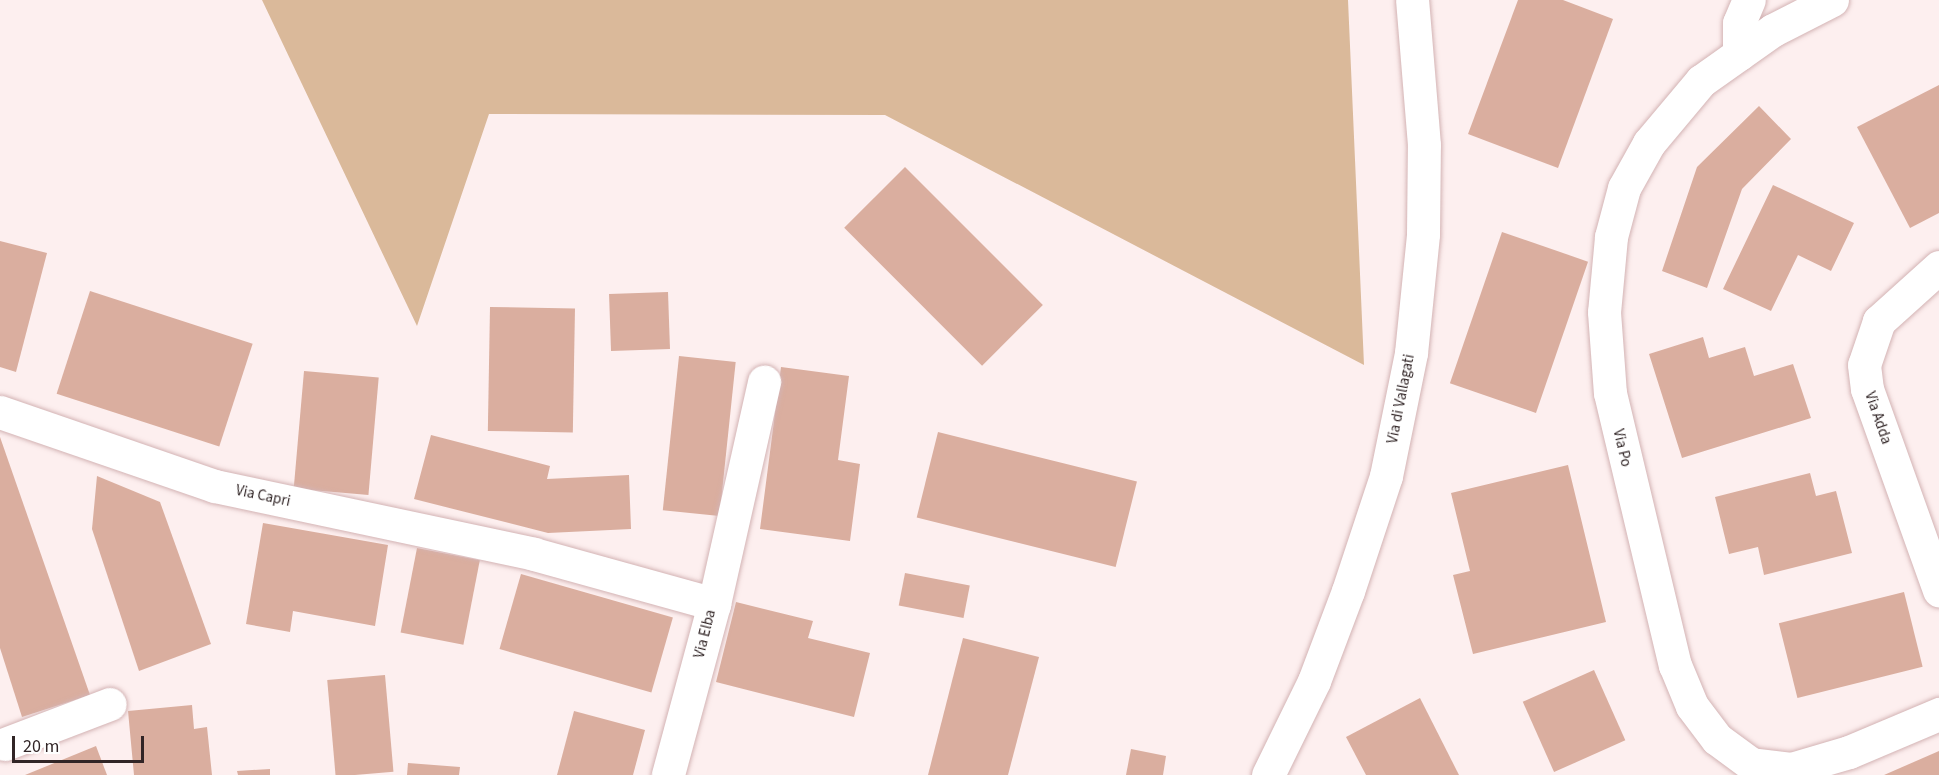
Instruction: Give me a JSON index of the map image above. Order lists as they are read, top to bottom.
{
  "streets": {
    "street": [
      "Via di Vallagati",
      "Via Adda",
      "Via Po",
      "Via Capri",
      "Via Elba"
    ]
  },
  "crossings": [
    ["Via Capri", "Via Elba"]
  ],
  "scale_bar": "20 m"
}
